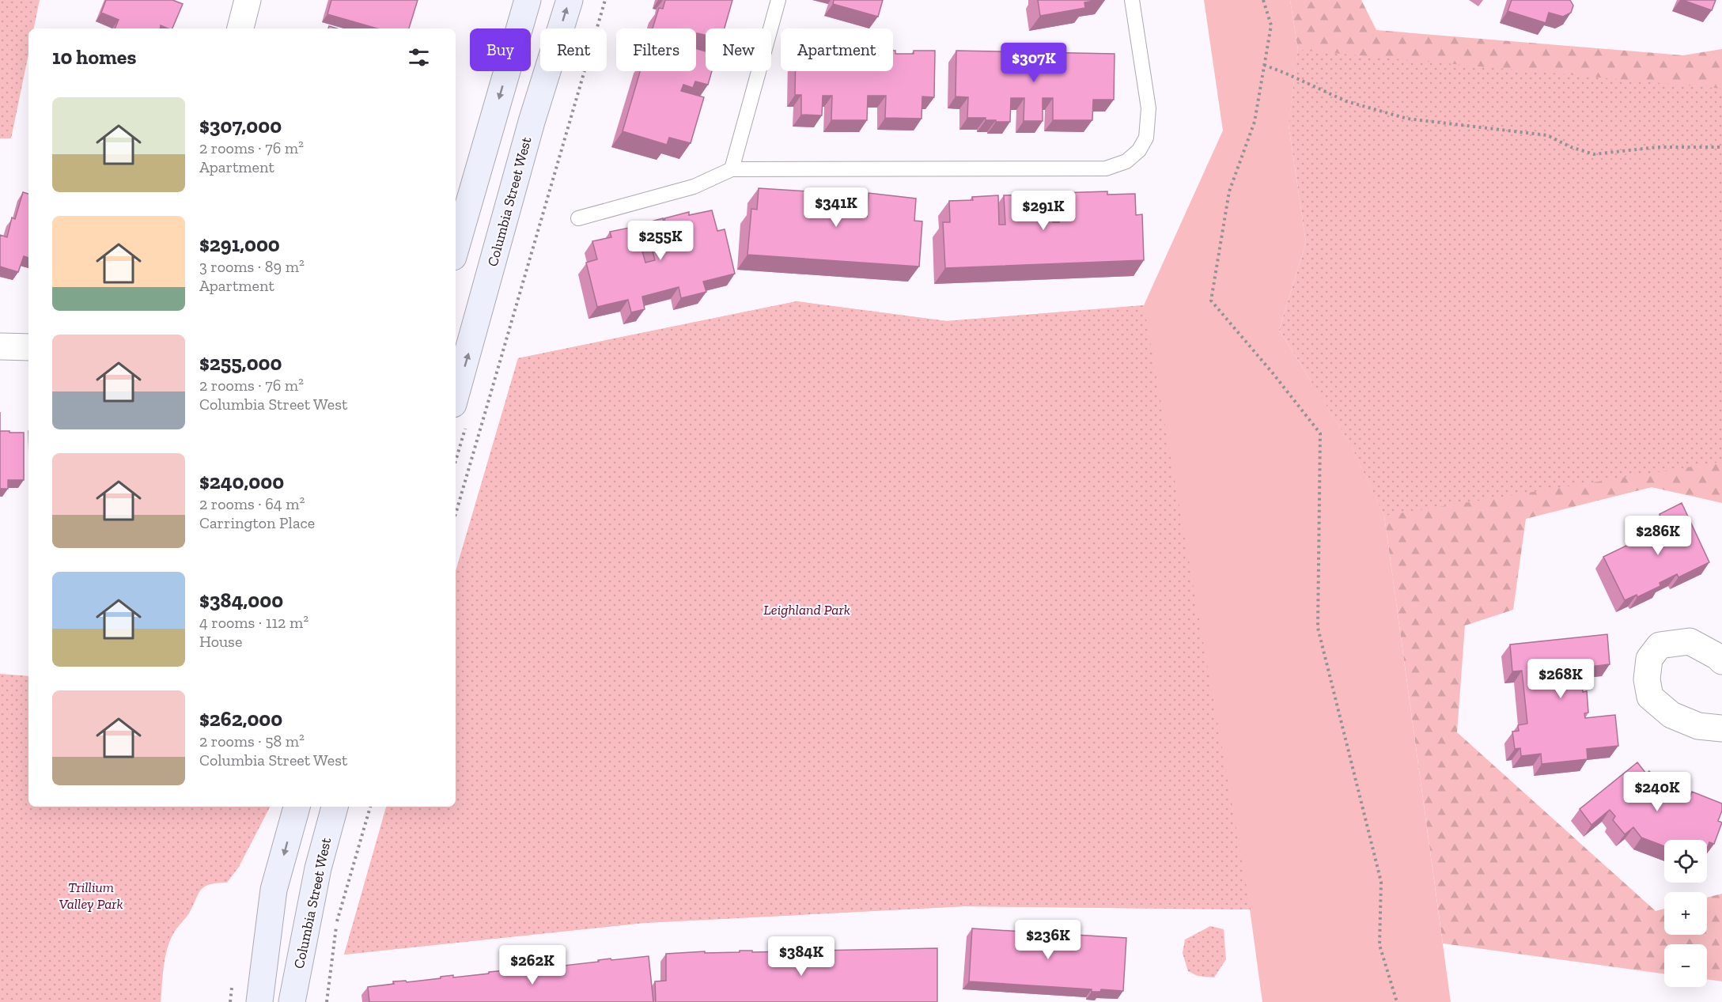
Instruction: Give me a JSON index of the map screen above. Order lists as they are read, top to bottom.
{
  "streets": {
    "main road": ["Columbia Street West"]
  },
  "parks": ["Leighland Park", "Trillium Valley Park"],
  "page": {
    "chip": [
      "Buy",
      "Rent",
      "Filters",
      "New",
      "Apartment"
    ],
    "heading": "10 homes",
    "price": [
      "$307K",
      "$341K",
      "$291K",
      "$255K",
      "$286K",
      "$268K",
      "$240K",
      "$236K",
      "$384K",
      "$262K"
    ],
    "list": [
      {
        "name": "$307,000",
        "note": "2 rooms · 76 m² · Apartment"
      },
      {
        "name": "$291,000",
        "note": "3 rooms · 89 m² · Apartment"
      },
      {
        "name": "$255,000",
        "note": "2 rooms · 76 m² · Columbia Street West"
      },
      {
        "name": "$240,000",
        "note": "2 rooms · 64 m² · Carrington Place"
      },
      {
        "name": "$384,000",
        "note": "4 rooms · 112 m² · House"
      },
      {
        "name": "$262,000",
        "note": "2 rooms · 58 m² · Columbia Street West"
      }
    ],
    "map_buttons": ["+", "−"]
  }
}
